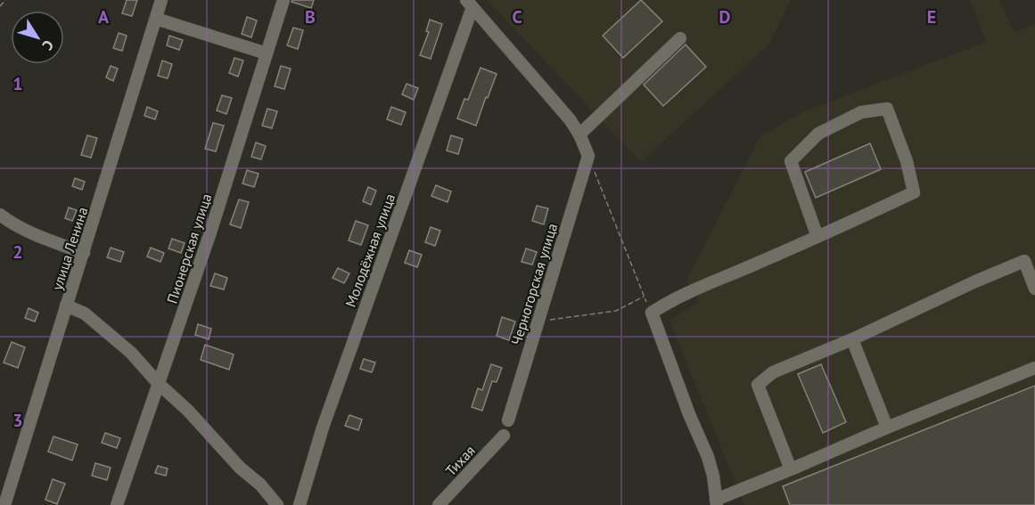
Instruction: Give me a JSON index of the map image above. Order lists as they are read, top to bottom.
{
  "streets": {
    "street": [
      "улица Ленина",
      "Пионерская улица",
      "Молодёжная улица",
      "Черногорская улица",
      "Тихая"
    ]
  },
  "north": "bottom right",
  "grid": {
    "columns": [
      "A",
      "B",
      "C",
      "D",
      "E"
    ],
    "rows": ["1", "2", "3"]
  }
}
